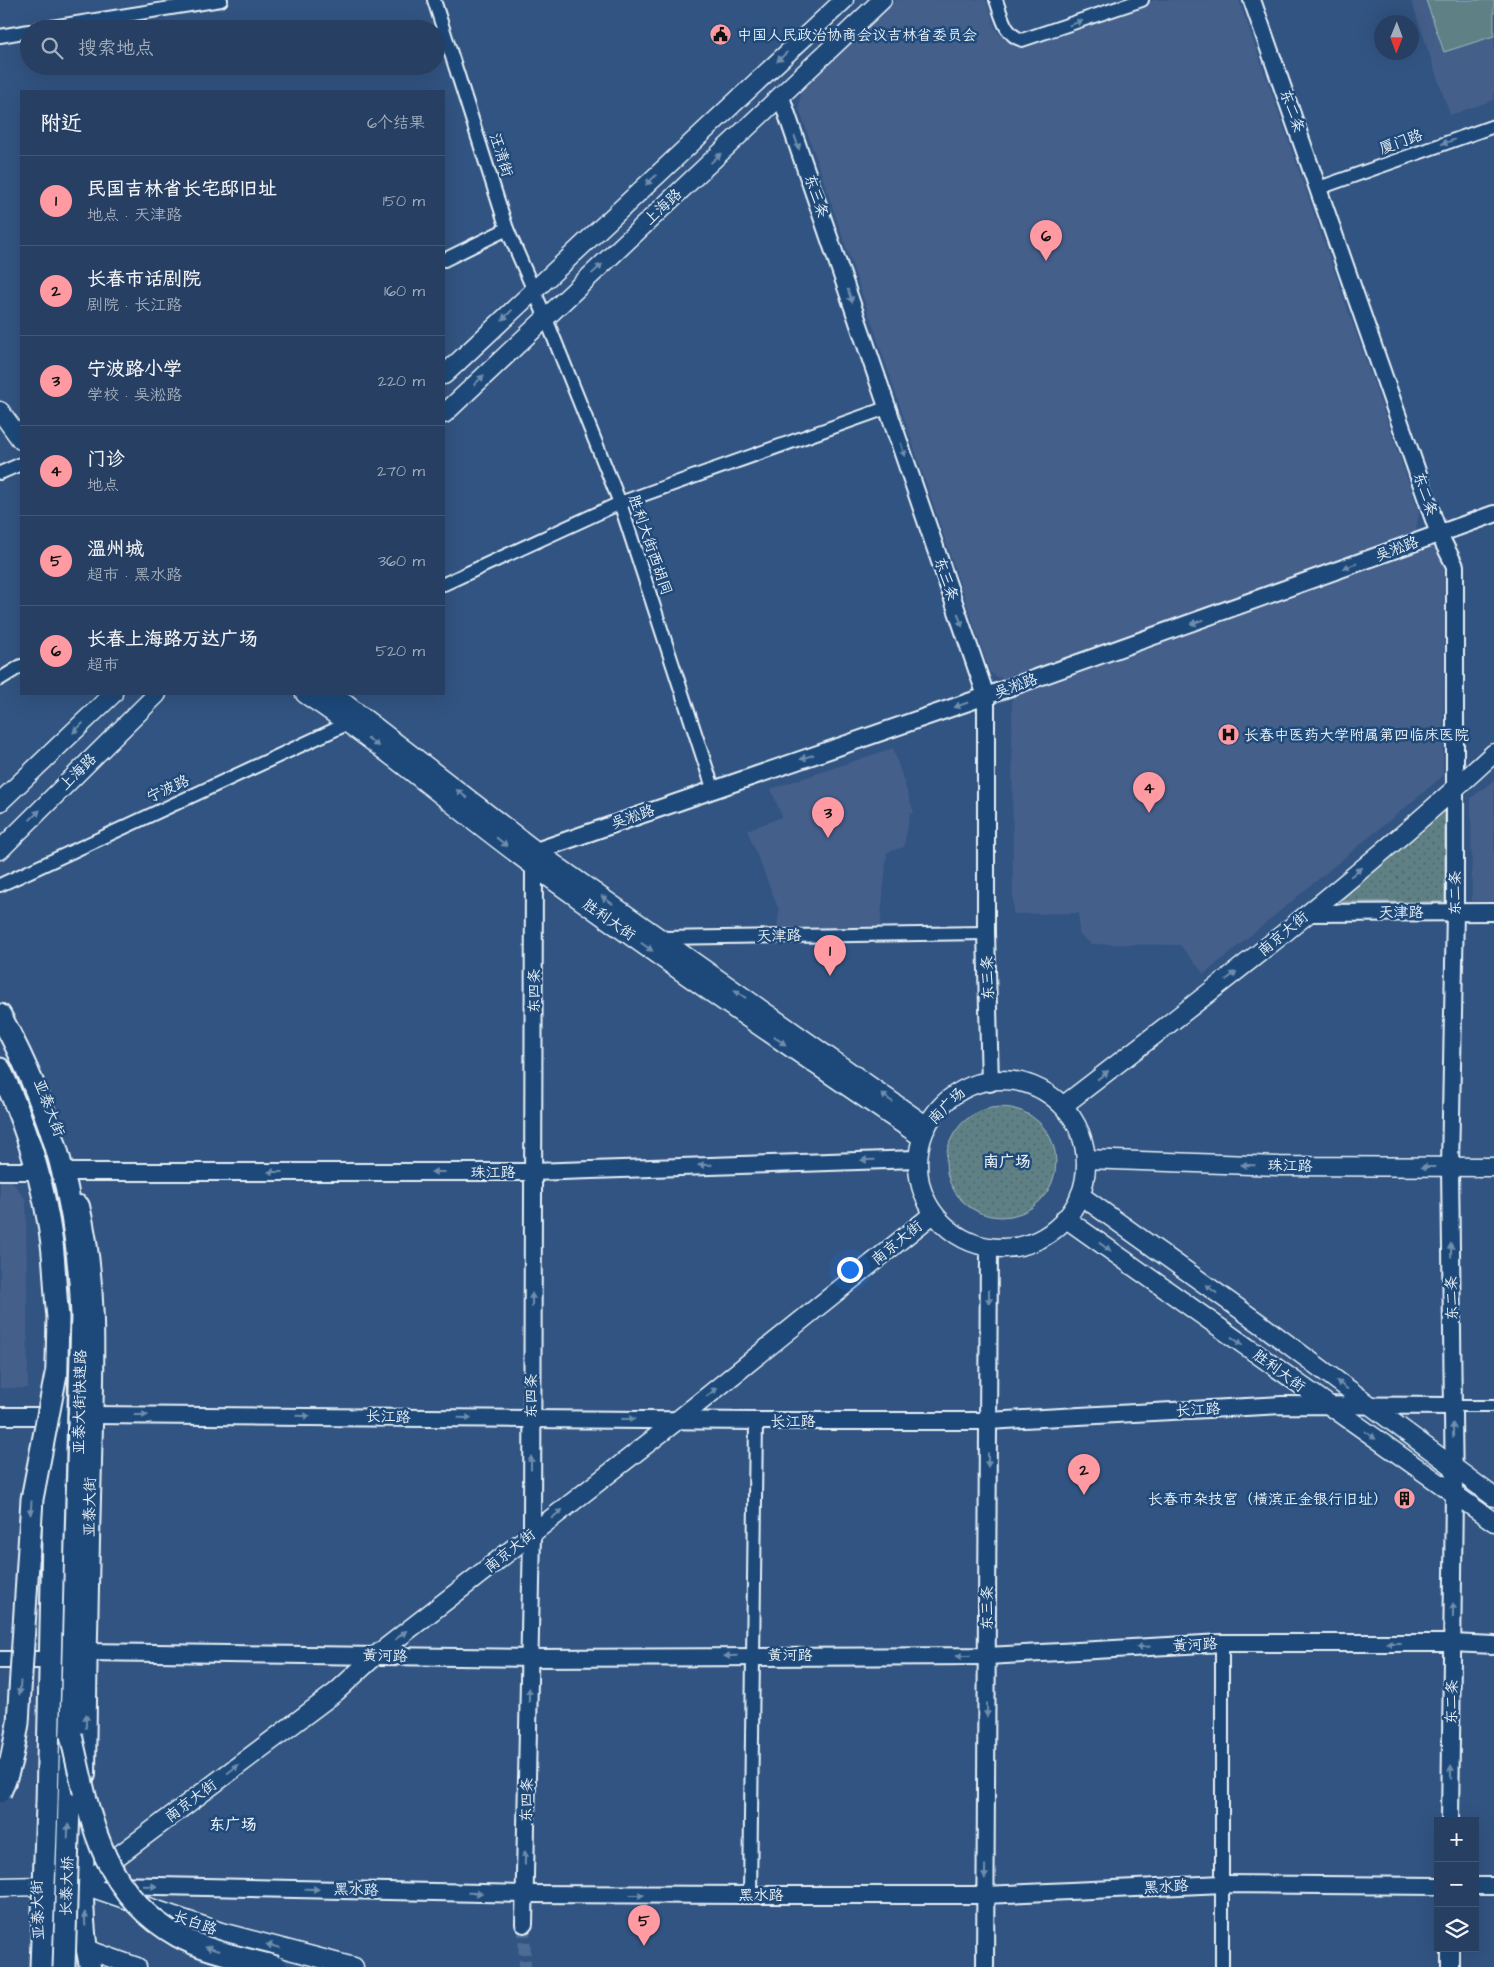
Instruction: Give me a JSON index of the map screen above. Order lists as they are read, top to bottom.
{
  "streets": {
    "highway": ["亚泰大街快速路", "长泰大桥"],
    "main road": [
      "上海路",
      "胜利大街",
      "南京大街",
      "南广场",
      "亚泰大街",
      "珠江路",
      "长白路"
    ],
    "street": [
      "东二条",
      "厦门路",
      "汪清街",
      "东三条",
      "胜利大街西胡同",
      "吴淞路",
      "宁波路",
      "天津路",
      "东四条",
      "长江路",
      "黄河路",
      "黑水路"
    ]
  },
  "crossings": [
    ["东二条", "厦门路"],
    ["东二条", "吴淞路"],
    ["东二条", "天津路"],
    ["东二条", "胜利大街"],
    ["东二条", "南京大街"],
    ["东二条", "珠江路"],
    ["东二条", "长江路"],
    ["东二条", "黄河路"],
    ["汪清街", "上海路"],
    ["汪清街", "胜利大街西胡同"],
    ["东三条", "上海路"],
    ["东三条", "吴淞路"],
    ["东三条", "天津路"],
    ["东三条", "胜利大街"],
    ["东三条", "南京大街"],
    ["东三条", "南广场"],
    ["东三条", "珠江路"],
    ["东三条", "长江路"],
    ["东三条", "黄河路"],
    ["东三条", "黑水路"],
    ["上海路", "胜利大街西胡同"],
    ["胜利大街西胡同", "吴淞路"],
    ["吴淞路", "胜利大街"],
    ["吴淞路", "东四条"],
    ["宁波路", "胜利大街"],
    ["天津路", "胜利大街"],
    ["天津路", "南京大街"],
    ["胜利大街", "南京大街"],
    ["胜利大街", "东四条"],
    ["胜利大街", "南广场"],
    ["胜利大街", "珠江路"],
    ["胜利大街", "长江路"],
    ["南京大街", "东四条"],
    ["南京大街", "南广场"],
    ["南京大街", "亚泰大街"],
    ["南京大街", "珠江路"],
    ["南京大街", "长江路"],
    ["南京大街", "黄河路"],
    ["南京大街", "黑水路"],
    ["南京大街", "长白路"],
    ["东四条", "珠江路"],
    ["东四条", "长江路"],
    ["东四条", "黄河路"],
    ["东四条", "黑水路"],
    ["南广场", "珠江路"],
    ["亚泰大街", "珠江路"],
    ["亚泰大街", "长江路"],
    ["亚泰大街", "黄河路"],
    ["亚泰大街", "长泰大桥"],
    ["亚泰大街", "黑水路"],
    ["亚泰大街", "长白路"],
    ["亚泰大街快速路", "长泰大桥"],
    ["黑水路", "长白路"]
  ],
  "one_way": [
    "厦门路",
    "东三条",
    "吴淞路",
    "南京大街",
    "东四条",
    "珠江路",
    "长江路",
    "黄河路",
    "黑水路",
    "长白路"
  ],
  "districts": ["南广场", "东广场"],
  "places": {
    "public building": ["中国人民政治协商会议吉林省委员会"],
    "hospital": ["长春中医药大学附属第四临床医院"],
    "building": ["长春市杂技宫（横滨正金银行旧址）"]
  },
  "north": "bottom",
  "page": {
    "search": "搜索地点",
    "heading": ["附近", "6个结果"],
    "list": [
      {
        "mark": "1",
        "name": "民国吉林省长宅邸旧址",
        "note": "地点 · 天津路",
        "value": "150 m"
      },
      {
        "mark": "2",
        "name": "长春市话剧院",
        "note": "剧院 · 长江路",
        "value": "160 m"
      },
      {
        "mark": "3",
        "name": "宁波路小学",
        "note": "学校 · 吴淞路",
        "value": "220 m"
      },
      {
        "mark": "4",
        "name": "门诊",
        "note": "地点",
        "value": "270 m"
      },
      {
        "mark": "5",
        "name": "温州城",
        "note": "超市 · 黑水路",
        "value": "360 m"
      },
      {
        "mark": "6",
        "name": "长春上海路万达广场",
        "note": "超市",
        "value": "520 m"
      }
    ],
    "pins": [
      "6",
      "4",
      "3",
      "1",
      "2",
      "5"
    ],
    "map_buttons": ["+", "−"]
  }
}
